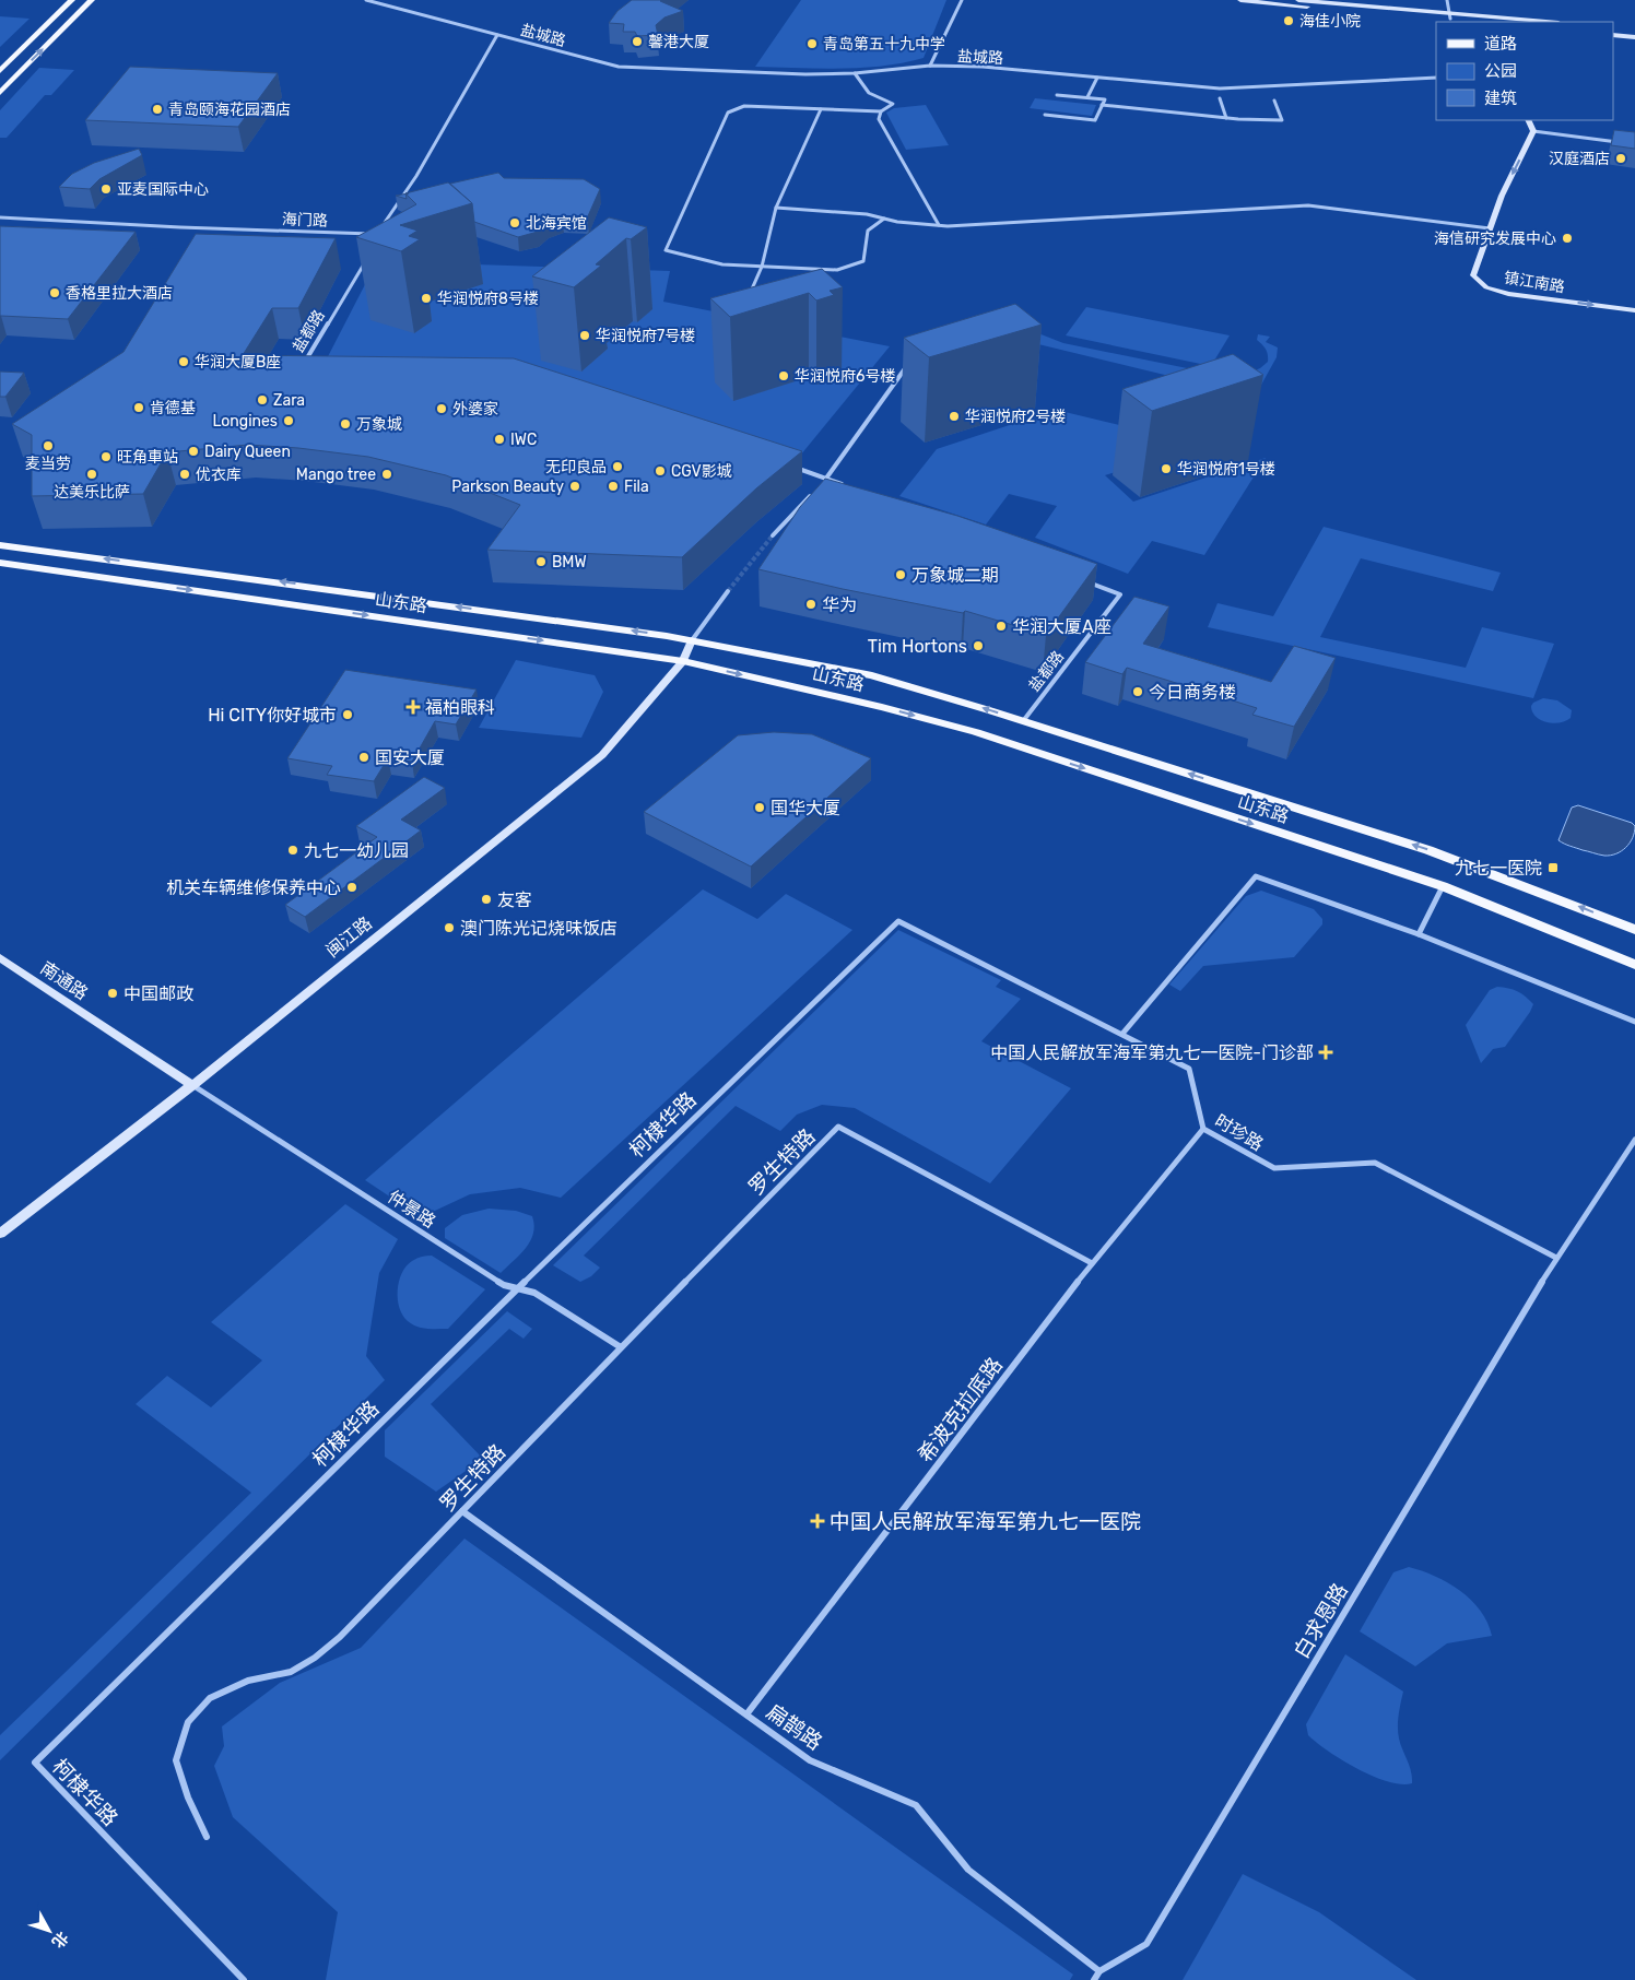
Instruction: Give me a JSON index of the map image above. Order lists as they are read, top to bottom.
{
  "streets": {
    "main road": ["山东路"],
    "street": [
      "盐城路",
      "海门路",
      "镇江南路",
      "盐都路",
      "闽江路",
      "南通路",
      "柯棣华路",
      "时珍路",
      "罗生特路",
      "仲景路",
      "希波克拉底路",
      "白求恩路",
      "扁鹊路"
    ]
  },
  "crossings": [
    ["盐城路", "海门路"],
    ["盐都路", "山东路"],
    ["山东路", "闽江路"],
    ["闽江路", "南通路"],
    ["闽江路", "仲景路"],
    ["南通路", "仲景路"],
    ["柯棣华路", "时珍路"],
    ["柯棣华路", "仲景路"],
    ["时珍路", "希波克拉底路"],
    ["时珍路", "白求恩路"],
    ["罗生特路", "仲景路"],
    ["罗生特路", "希波克拉底路"],
    ["罗生特路", "扁鹊路"],
    ["希波克拉底路", "扁鹊路"],
    ["白求恩路", "扁鹊路"]
  ],
  "places": {
    "other": [
      "海佳小院",
      "馨港大厦",
      "青岛第五十九中学",
      "青岛颐海花园酒店",
      "汉庭酒店",
      "亚麦国际中心",
      "北海宾馆",
      "海信研究发展中心",
      "香格里拉大酒店",
      "华润悦府8号楼",
      "华润悦府7号楼",
      "华润大厦B座",
      "华润悦府6号楼",
      "Zara",
      "肯德基",
      "外婆家",
      "华润悦府2号楼",
      "Longines",
      "万象城",
      "IWC",
      "麦当劳",
      "Dairy Queen",
      "旺角車站",
      "无印良品",
      "华润悦府1号楼",
      "CGV影城",
      "达美乐比萨",
      "优衣库",
      "Mango tree",
      "Parkson Beauty",
      "Fila",
      "BMW",
      "万象城二期",
      "华为",
      "华润大厦A座",
      "Tim Hortons",
      "今日商务楼",
      "Hi CITY你好城市",
      "国安大厦",
      "国华大厦",
      "九七一幼儿园",
      "机关车辆维修保养中心",
      "友客",
      "澳门陈光记烧味饭店",
      "中国邮政"
    ],
    "health": ["福柏眼科", "中国人民解放军海军第九七一医院-门诊部", "中国人民解放军海军第九七一医院"],
    "transit": ["九七一医院"]
  },
  "legend": ["道路", "公园", "建筑"],
  "north": "bottom right"
}
